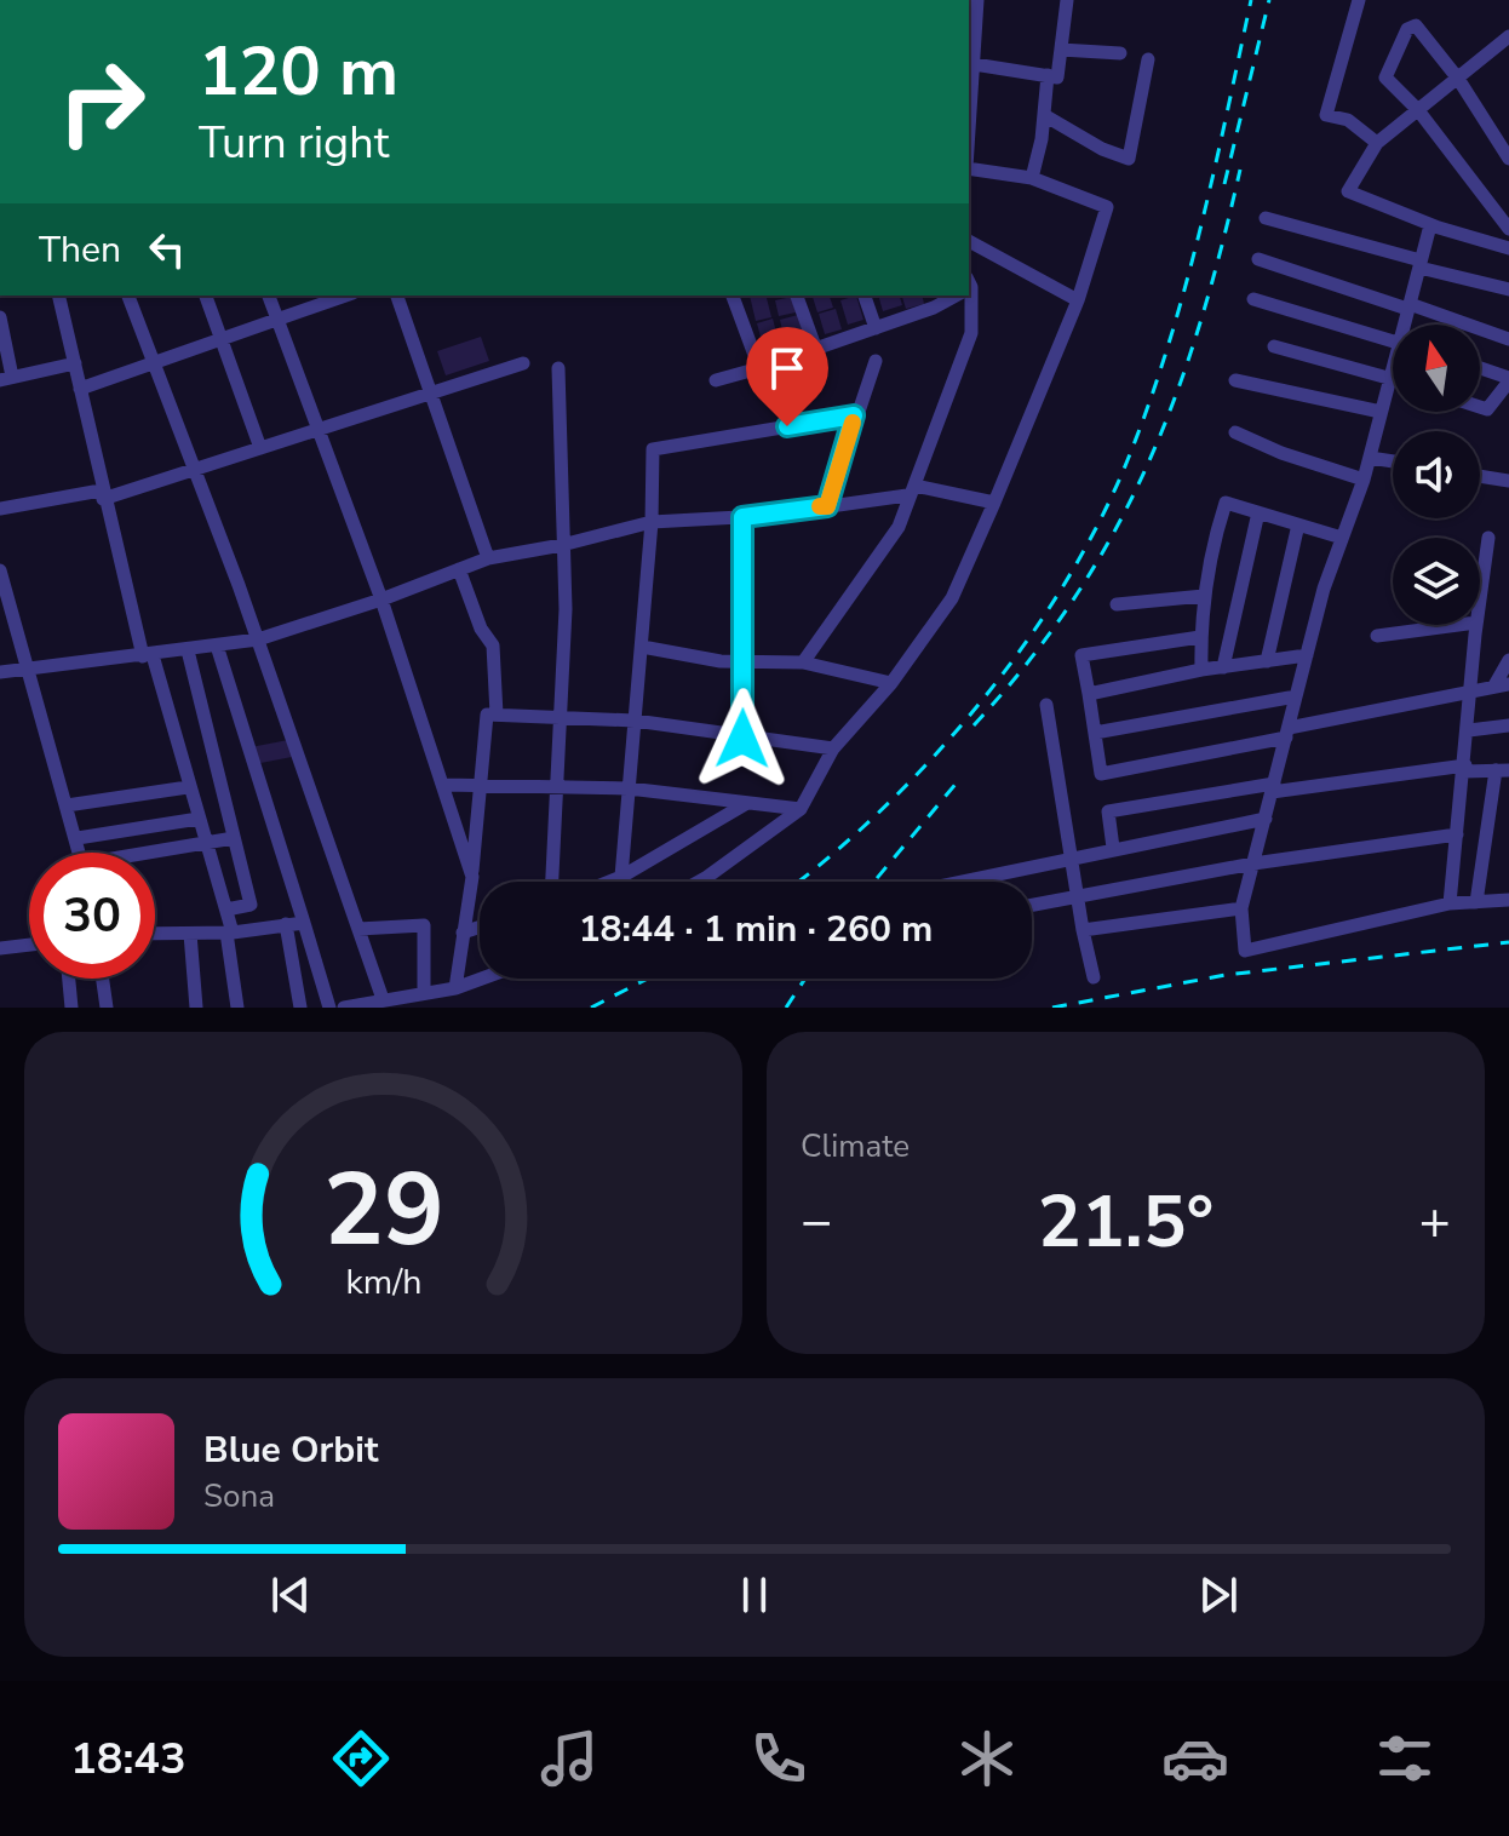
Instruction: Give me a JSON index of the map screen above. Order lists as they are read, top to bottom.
{
  "north": "top",
  "page": {
    "turn": ["120 m", "Turn right"],
    "then": "Then",
    "limit": "30",
    "trip": "18:44 · 1 min · 260 m",
    "tile": "Climate",
    "heat": ["−", "21.5°", "+"],
    "song": ["Blue Orbit", "Sona"],
    "tabs": "18:43",
    "gauge": ["29", "km/h"]
  }
}
